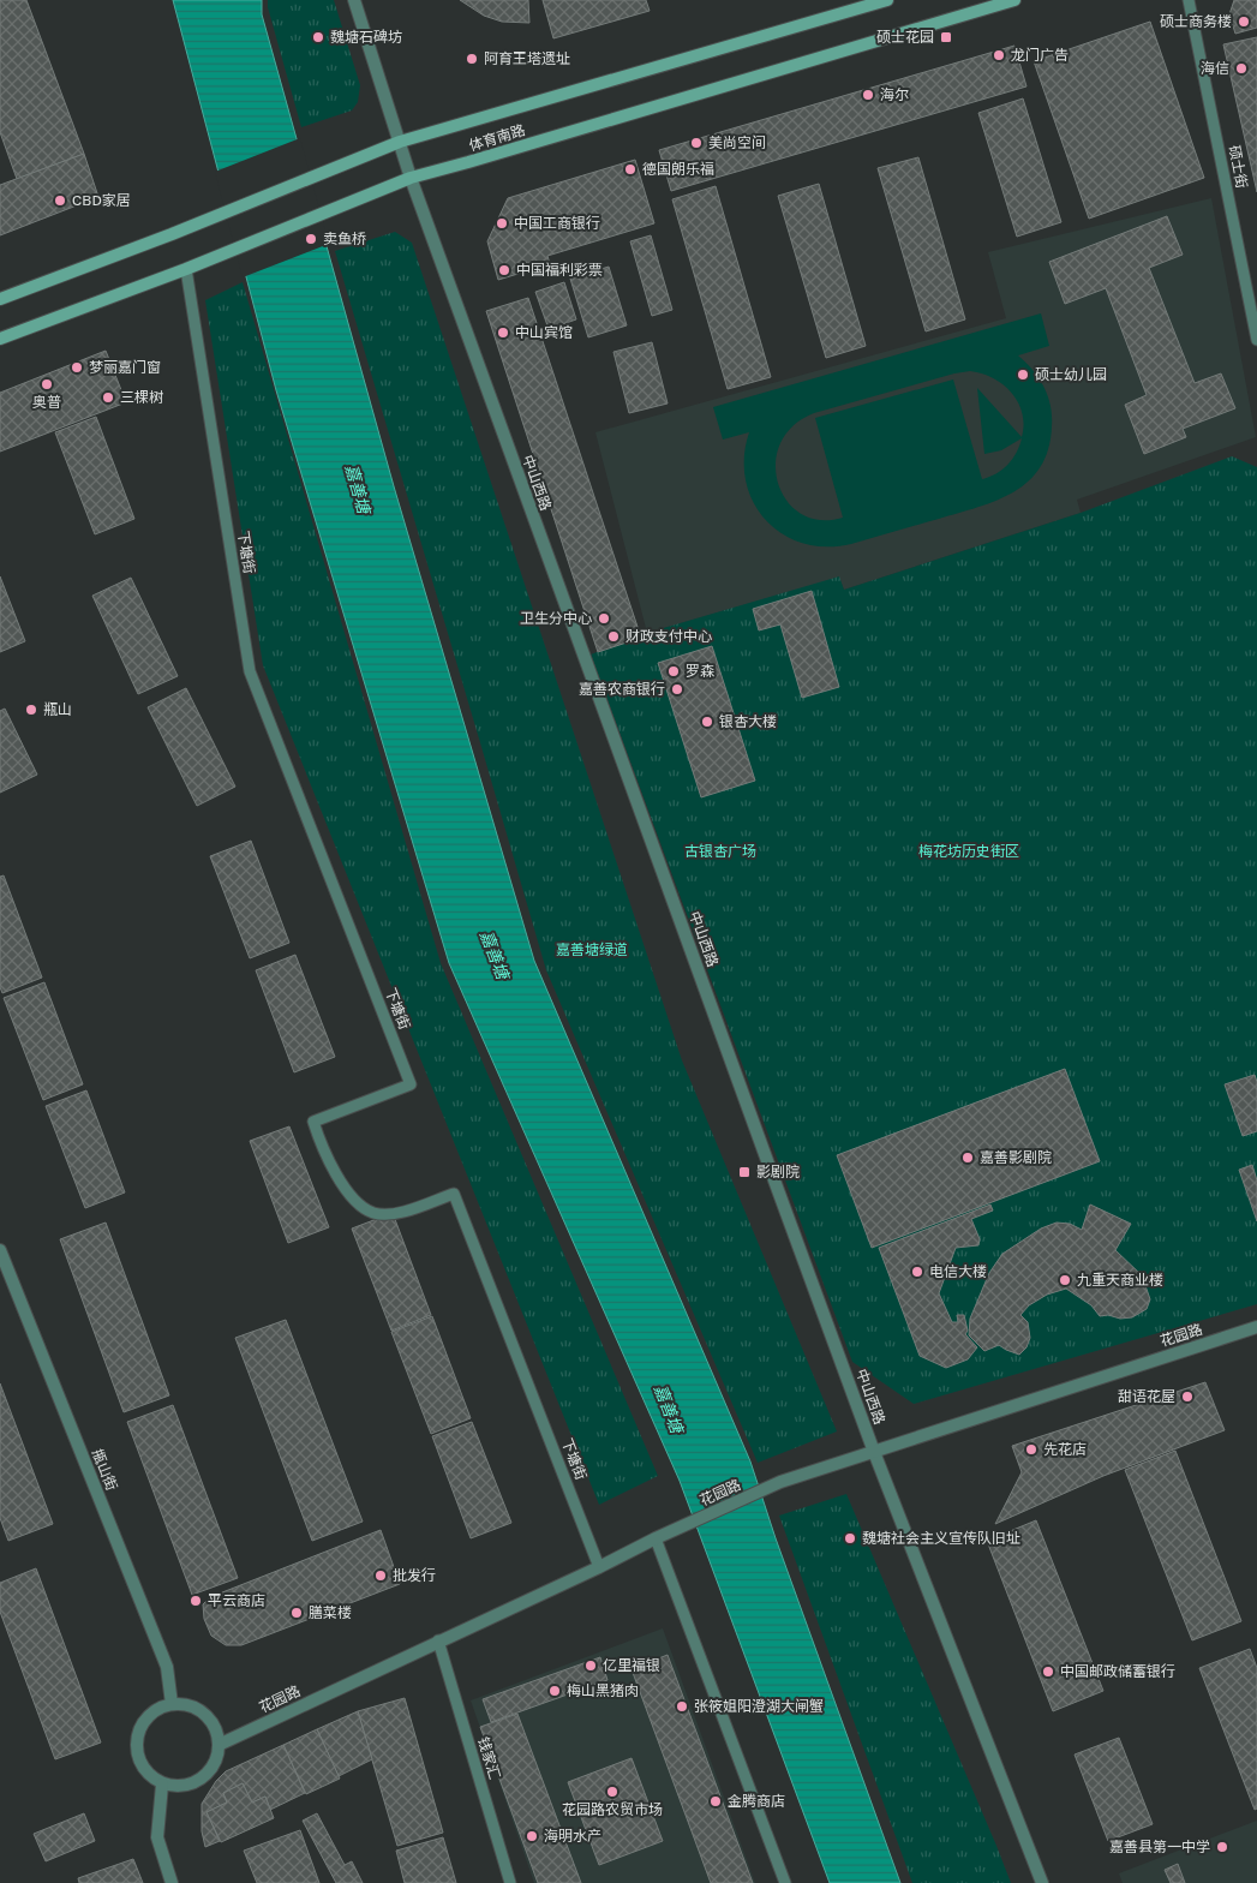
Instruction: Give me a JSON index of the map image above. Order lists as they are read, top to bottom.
{
  "streets": {
    "main road": ["体育南路"],
    "street": ["中山西路", "花园路", "甁山街"],
    "lane": ["硕士街", "下塘街", "钱家汇"]
  },
  "crossings": [
    ["体育南路", "中山西路"],
    ["体育南路", "下塘街"],
    ["中山西路", "花园路"],
    ["下塘街", "花园路"],
    ["花园路", "甁山街"],
    ["花园路", "钱家汇"]
  ],
  "water": ["嘉善塘"],
  "parks": ["古银杏广场", "梅花坊历史街区", "嘉善塘绿道"],
  "places": {
    "other": [
      "硕士商务楼",
      "魏塘石碑坊",
      "龙门广告",
      "阿育王塔遗址",
      "海信",
      "海尔",
      "美尚空间",
      "德国朗乐福",
      "CBD家居",
      "中国工商银行",
      "卖鱼桥",
      "中国福利彩票",
      "中山宾馆",
      "梦丽嘉门窗",
      "硕士幼儿园",
      "奥普",
      "三棵树",
      "卫生分中心",
      "财政支付中心",
      "罗森",
      "嘉善农商银行",
      "瓶山",
      "银杏大楼",
      "嘉善影剧院",
      "电信大楼",
      "九重天商业楼",
      "甜语花屋",
      "先花店",
      "魏塘社会主义宣传队旧址",
      "批发行",
      "平云商店",
      "膳菜楼",
      "亿里福银",
      "中国邮政储蓄银行",
      "梅山黑猪肉",
      "张筱姐阳澄湖大闸蟹",
      "花园路农贸市场",
      "金腾商店",
      "海明水产",
      "嘉善县第一中学"
    ],
    "transit": ["硕士花园", "影剧院"]
  }
}
